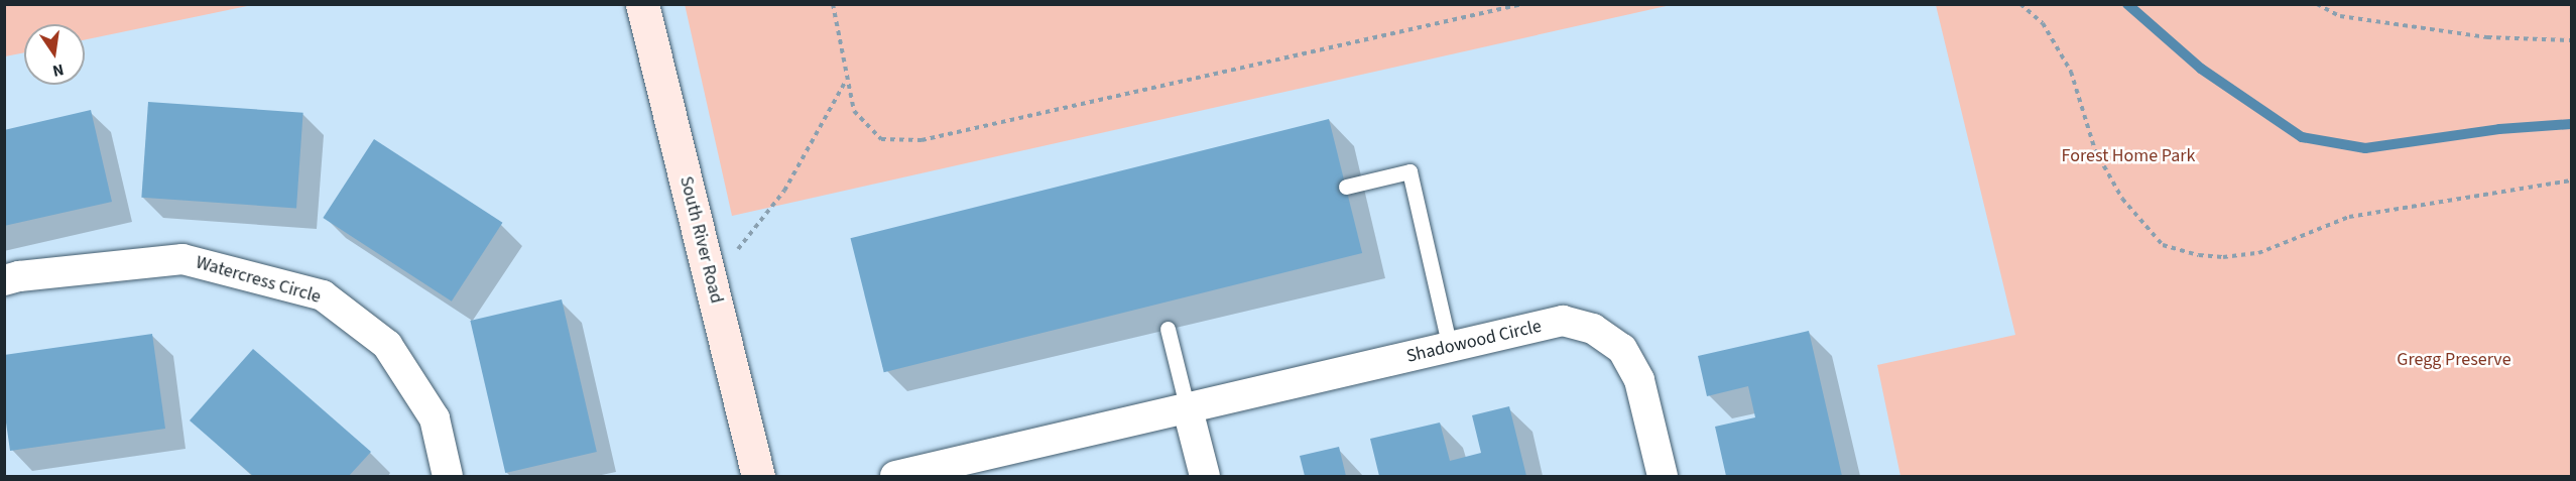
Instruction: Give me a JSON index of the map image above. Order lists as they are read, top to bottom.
{
  "streets": {
    "street": ["South River Road", "Watercress Circle", "Shadowood Circle"]
  },
  "parks": ["Forest Home Park", "Gregg Preserve"],
  "north": "bottom"
}
